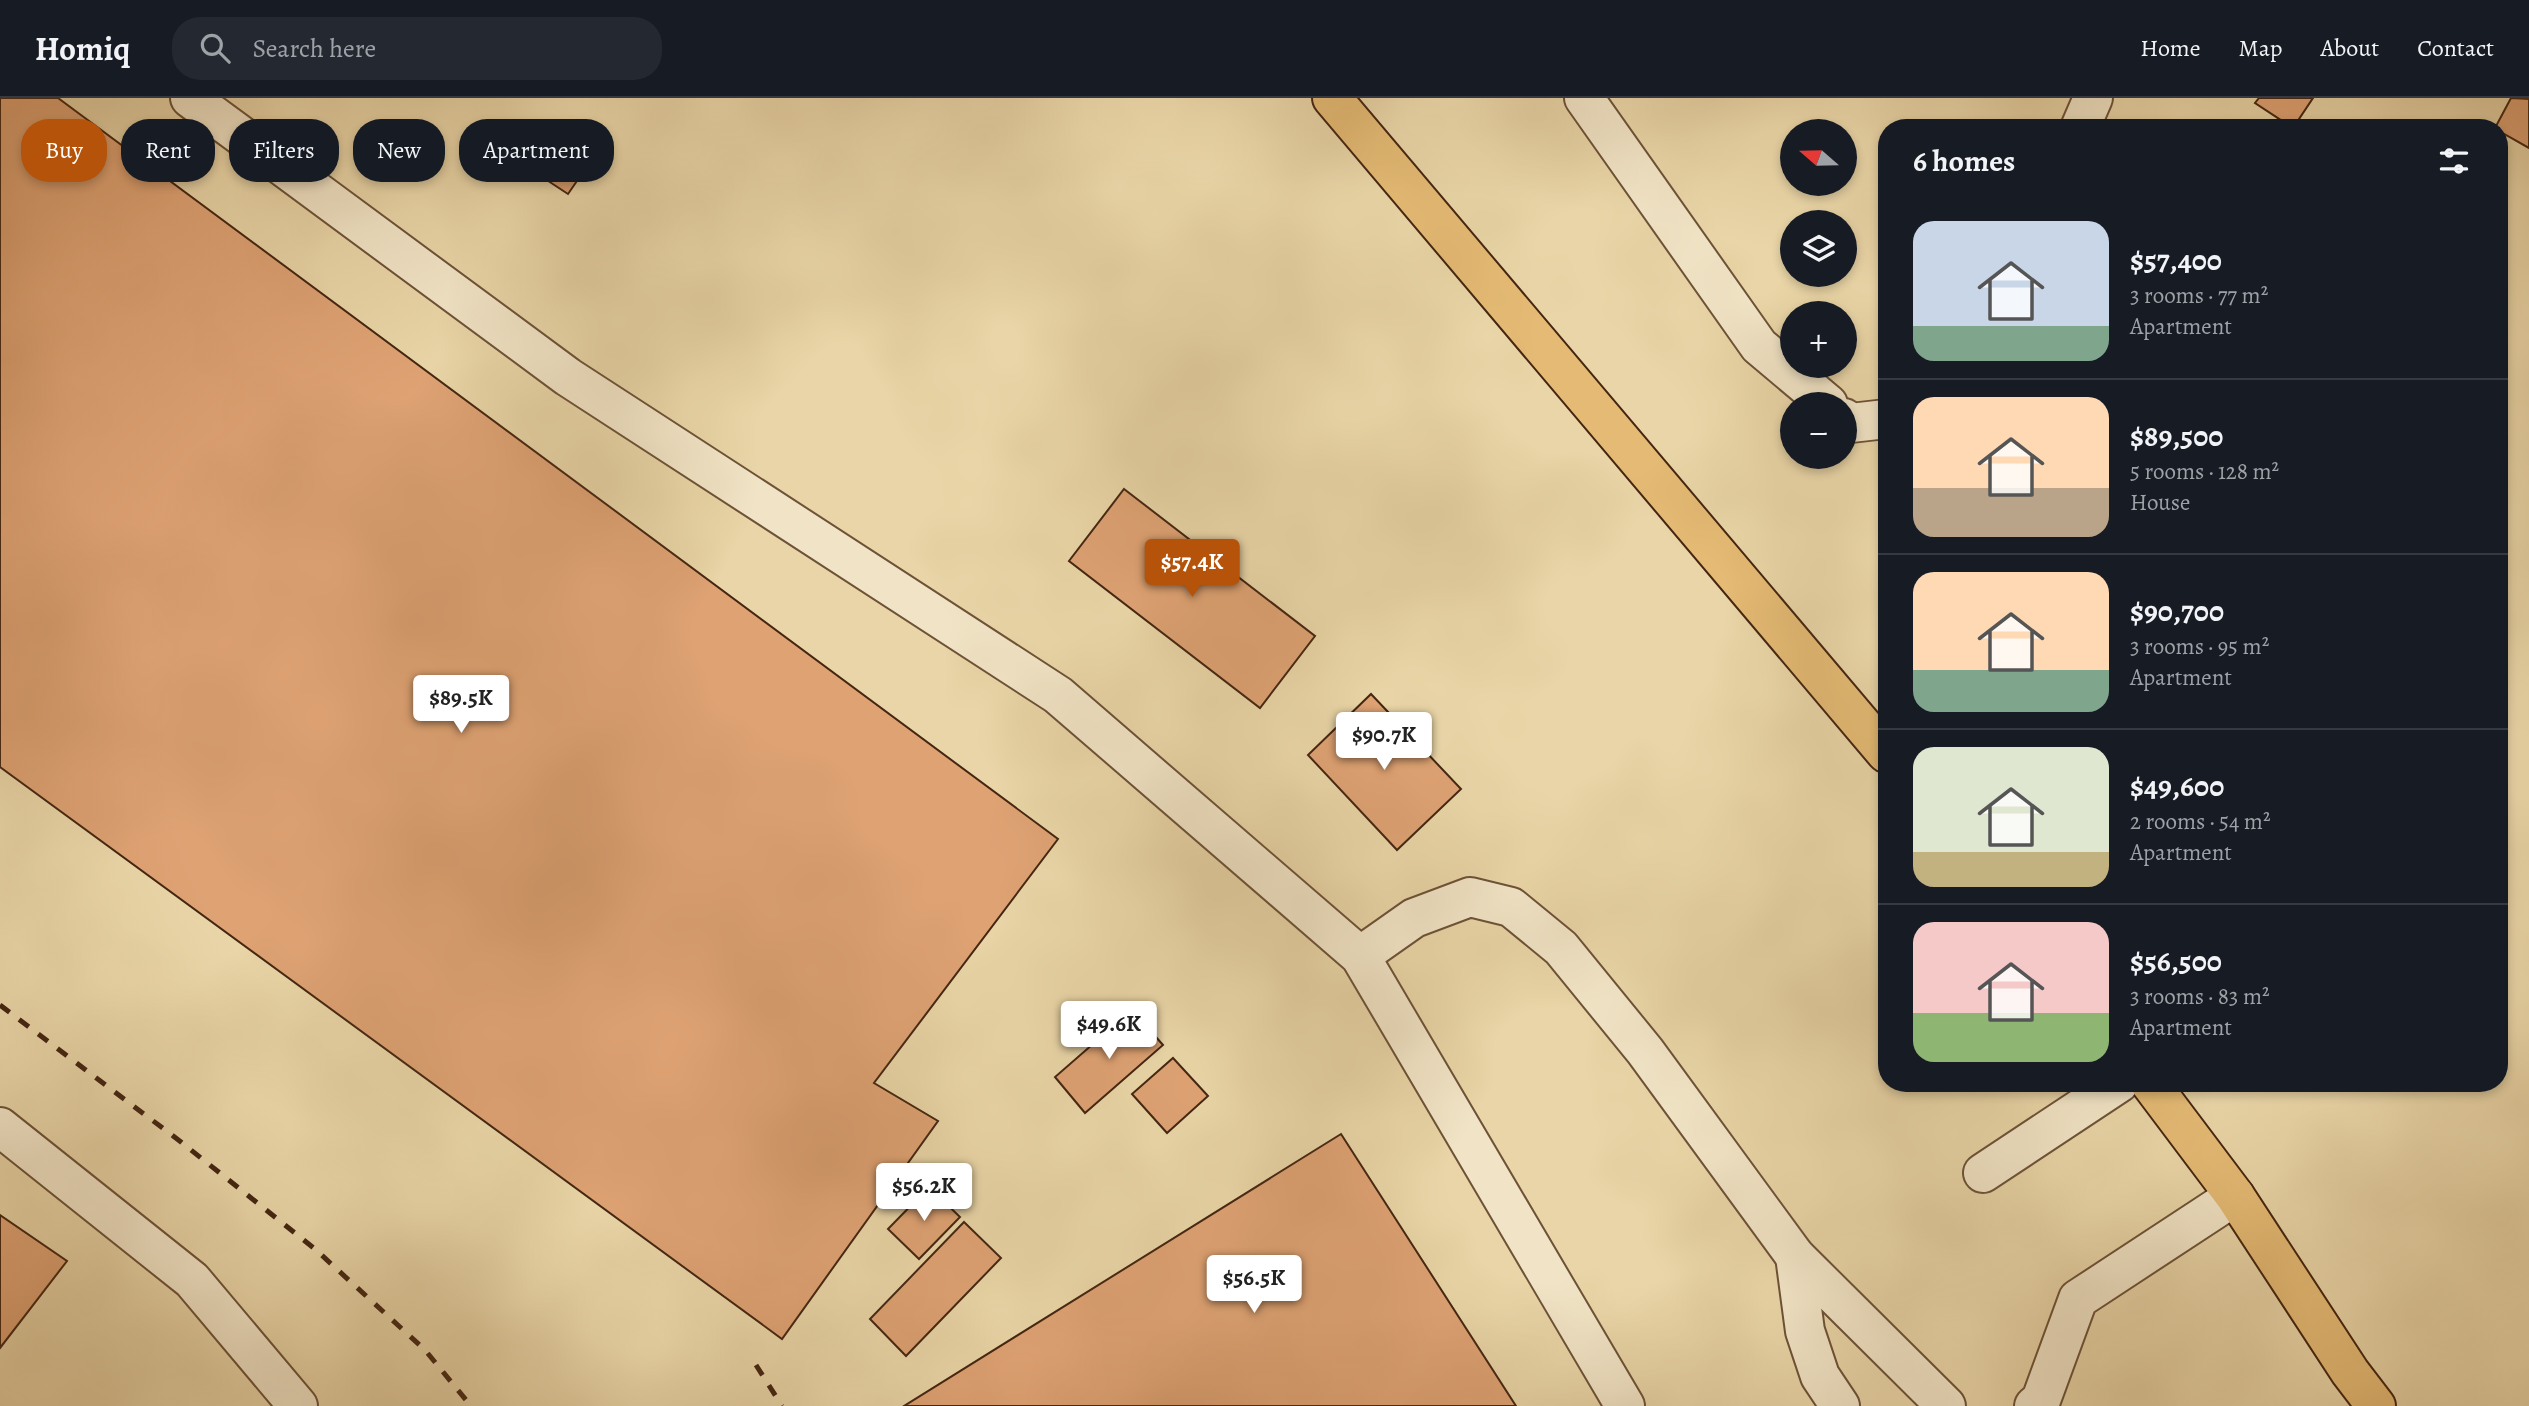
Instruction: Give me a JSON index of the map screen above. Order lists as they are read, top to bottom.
{
  "north": "left",
  "page": {
    "header": "Homiq",
    "search": "Search here",
    "nav": [
      "Home",
      "Map",
      "About",
      "Contact"
    ],
    "map_buttons": ["+", "−"],
    "chip": [
      "Buy",
      "Rent",
      "Filters",
      "New",
      "Apartment"
    ],
    "heading": "6 homes",
    "list": [
      {
        "name": "$57,400",
        "note": "3 rooms · 77 m² · Apartment"
      },
      {
        "name": "$89,500",
        "note": "5 rooms · 128 m² · House"
      },
      {
        "name": "$90,700",
        "note": "3 rooms · 95 m² · Apartment"
      },
      {
        "name": "$49,600",
        "note": "2 rooms · 54 m² · Apartment"
      },
      {
        "name": "$56,500",
        "note": "3 rooms · 83 m² · Apartment"
      }
    ],
    "price": [
      "$57.4K",
      "$89.5K",
      "$90.7K",
      "$49.6K",
      "$56.2K",
      "$56.5K"
    ]
  }
}
